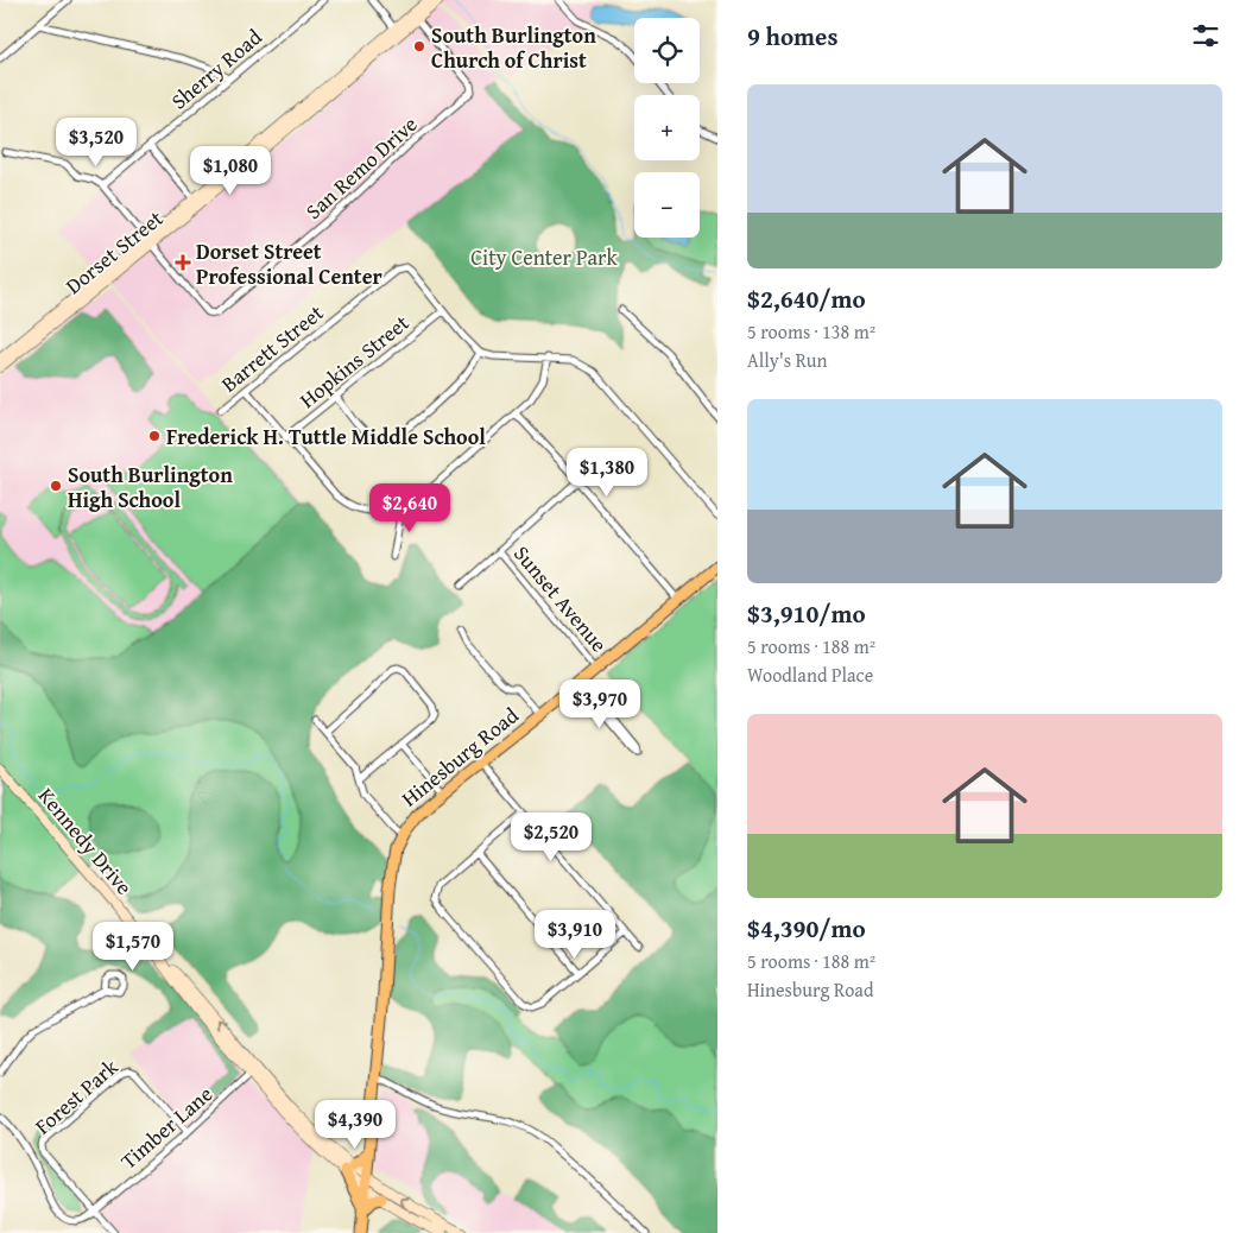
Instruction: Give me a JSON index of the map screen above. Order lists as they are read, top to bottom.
{
  "streets": {
    "main road": ["Dorset Street", "Hinesburg Road", "Kennedy Drive"],
    "street": [
      "Sherry Road",
      "San Remo Drive",
      "Barrett Street",
      "Hopkins Street",
      "Sunset Avenue",
      "Forest Park",
      "Timber Lane"
    ]
  },
  "crossings": [
    ["San Remo Drive", "Dorset Street"],
    ["Barrett Street", "Hopkins Street"],
    ["Sunset Avenue", "Hinesburg Road"],
    ["Hinesburg Road", "Kennedy Drive"],
    ["Kennedy Drive", "Timber Lane"],
    ["Forest Park", "Timber Lane"]
  ],
  "parks": ["City Center Park"],
  "places": {
    "other": ["South Burlington Church of Christ", "Frederick H. Tuttle Middle School", "South Burlington High School"],
    "health": ["Dorset Street Professional Center"]
  },
  "page": {
    "heading": "9 homes",
    "map_buttons": ["+", "−"],
    "list": [
      {
        "name": "$2,640/mo",
        "note": "5 rooms · 138 m² · Ally's Run"
      },
      {
        "name": "$3,910/mo",
        "note": "5 rooms · 188 m² · Woodland Place"
      },
      {
        "name": "$4,390/mo",
        "note": "5 rooms · 188 m² · Hinesburg Road"
      }
    ],
    "price": [
      "$3,520",
      "$1,080",
      "$1,380",
      "$2,640",
      "$3,970",
      "$2,520",
      "$3,910",
      "$1,570",
      "$4,390"
    ]
  }
}
